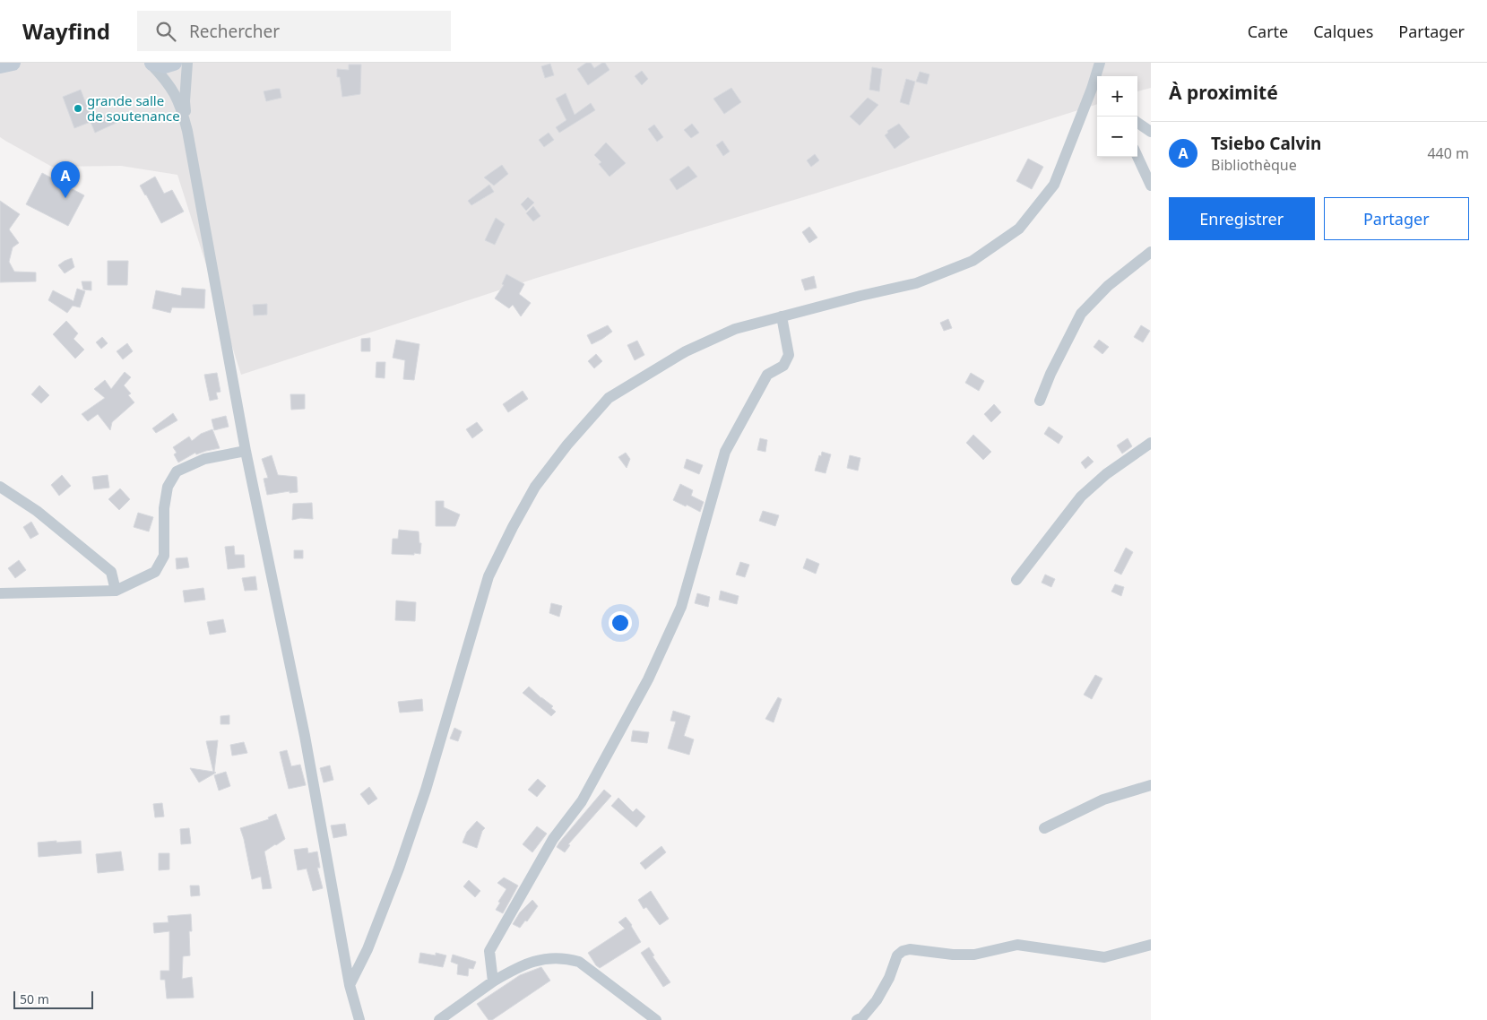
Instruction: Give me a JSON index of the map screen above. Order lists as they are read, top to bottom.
{
  "places": ["grande salle de soutenance"],
  "scale_bar": "50 m",
  "page": {
    "header": "Wayfind",
    "search": "Rechercher",
    "nav": ["Carte", "Calques", "Partager"],
    "heading": "À proximité",
    "map_buttons": ["+", "−"],
    "list": [
      {
        "mark": "A",
        "name": "Tsiebo Calvin",
        "note": "Bibliothèque",
        "value": "440 m"
      }
    ],
    "pins": "A",
    "buttons": ["Enregistrer", "Partager"],
    "scale": "50 m"
  }
}
